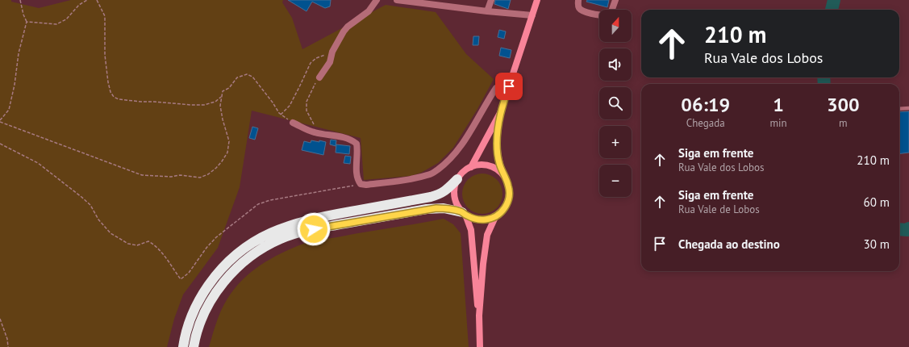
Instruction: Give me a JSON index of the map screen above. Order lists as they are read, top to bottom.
{
  "north": "top",
  "page": {
    "map_buttons": ["+", "−"],
    "turn": ["210 m", "Rua Vale dos Lobos"],
    "eta": [
      "06:19",
      "Chegada",
      "1",
      "min",
      "300",
      "m"
    ],
    "list": [
      {
        "name": "Siga em frente",
        "note": "Rua Vale dos Lobos",
        "value": "210 m"
      },
      {
        "name": "Siga em frente",
        "note": "Rua Vale de Lobos",
        "value": "60 m"
      },
      {
        "name": "Chegada ao destino",
        "value": "30 m"
      }
    ]
  }
}
